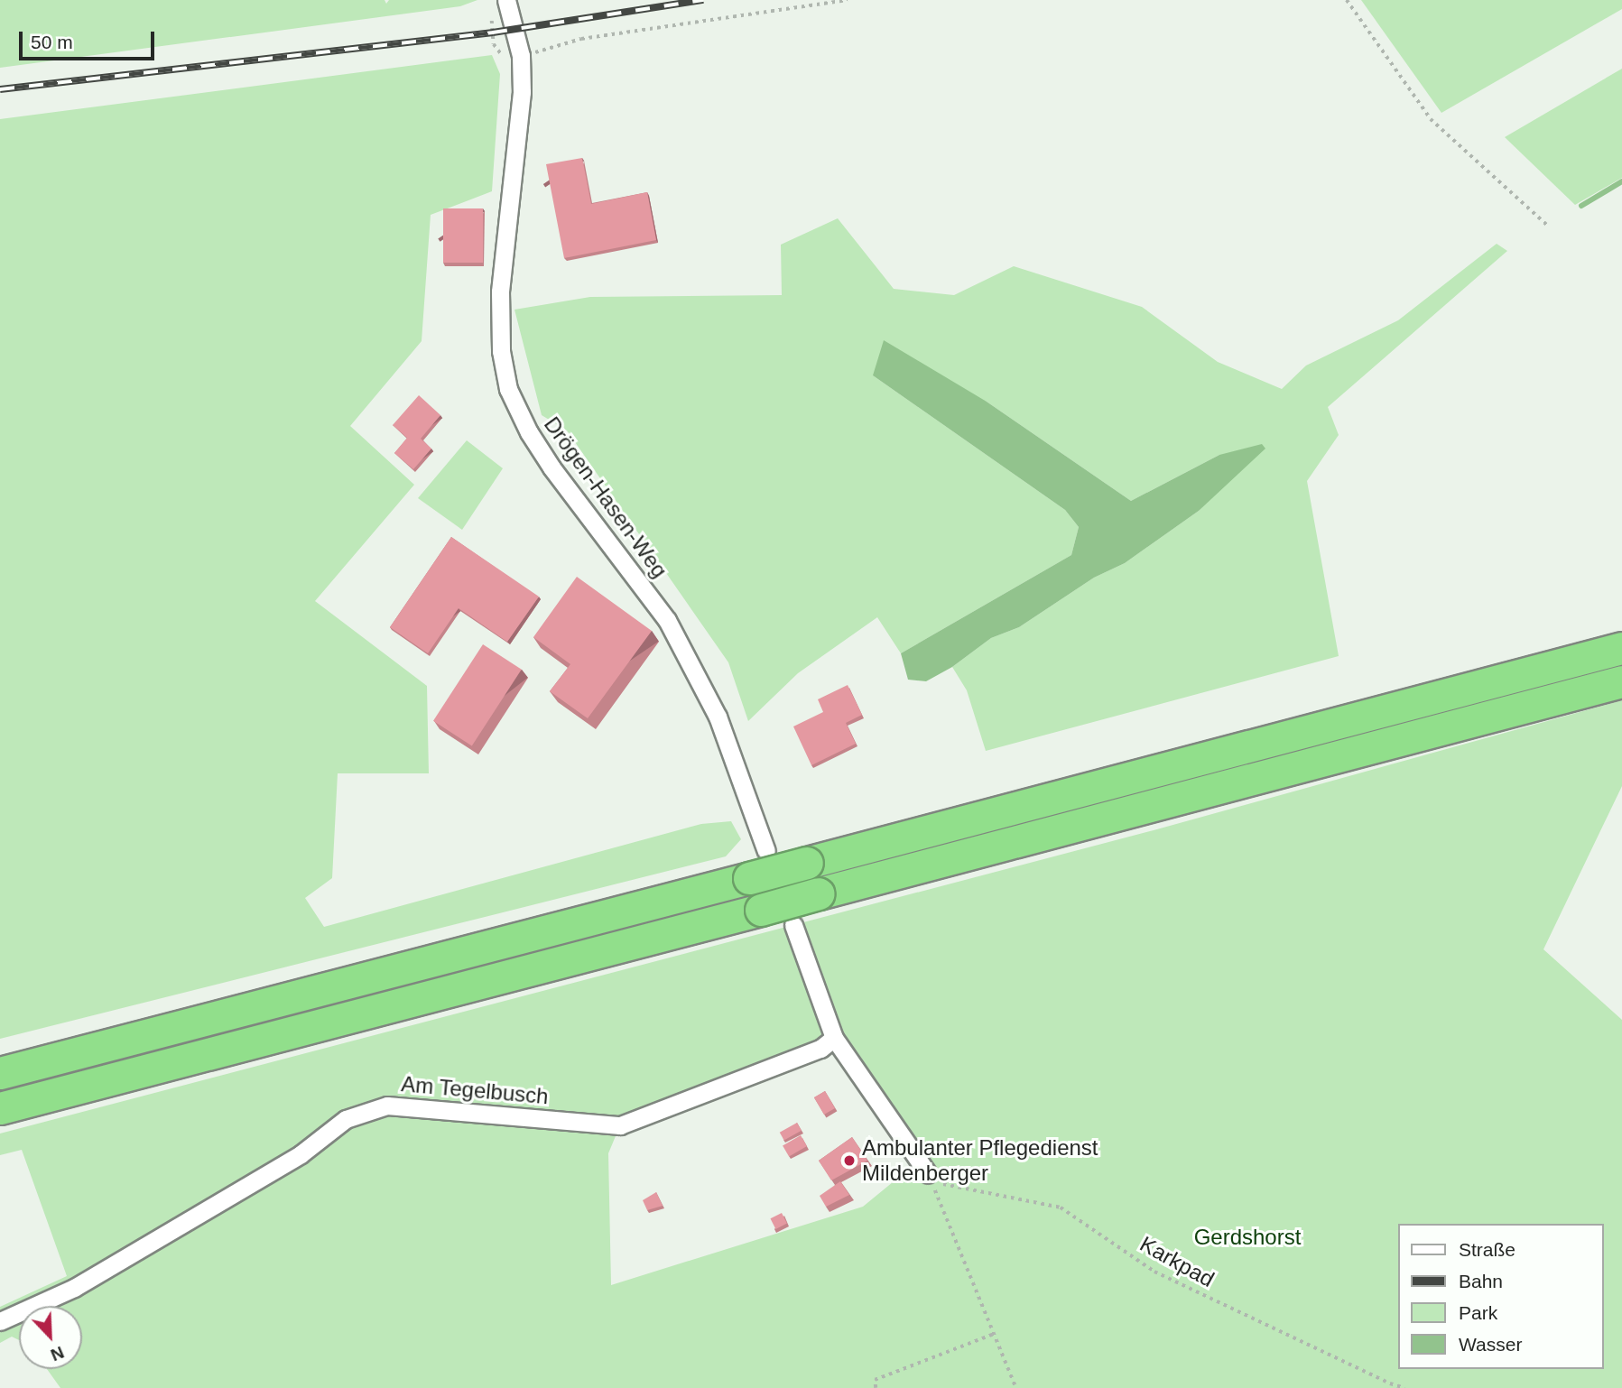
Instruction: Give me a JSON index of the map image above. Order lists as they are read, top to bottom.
{
  "streets": {
    "street": ["Drögen-Hasen-Weg", "Am Tegelbusch"],
    "path": ["Karkpad"]
  },
  "parks": ["Gerdshorst"],
  "places": ["Ambulanter Pflegedienst Mildenberger"],
  "legend": [
    "Straße",
    "Bahn",
    "Park",
    "Wasser"
  ],
  "scale_bar": "50 m",
  "north": "bottom right"
}
